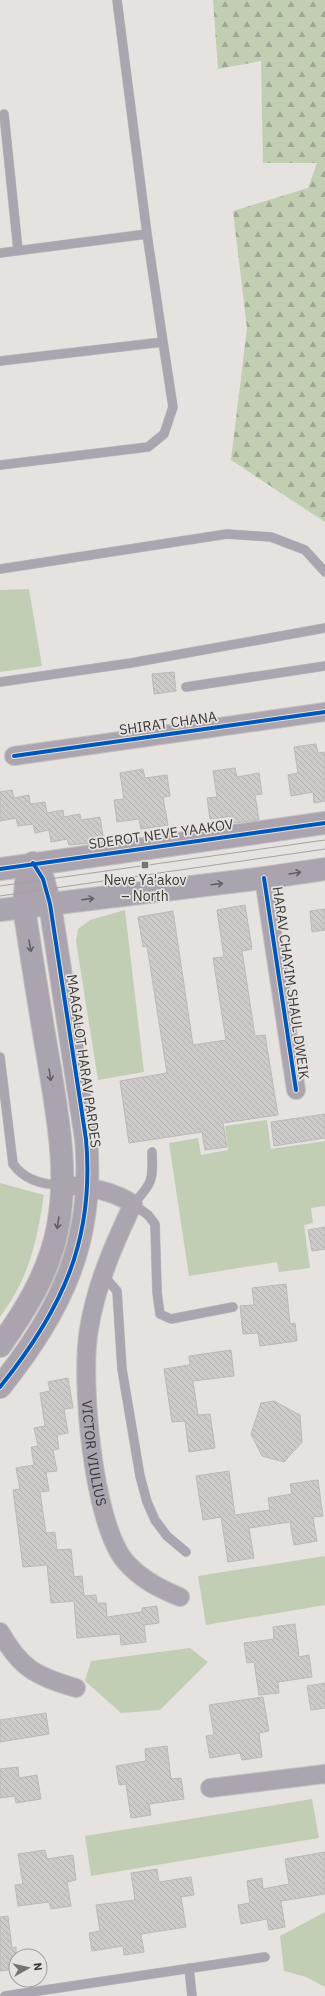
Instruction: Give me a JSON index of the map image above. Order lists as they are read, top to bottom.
{
  "streets": {
    "street": [
      "SHIRAT CHANA",
      "SDEROT NEVE YAAKOV",
      "HARAV CHAYIM SHAUL DWEIK",
      "MAAGALOT HARAV PARDES",
      "VICTOR VIULIUS"
    ]
  },
  "crossings": [
    ["SDEROT NEVE YAAKOV", "MAAGALOT HARAV PARDES"]
  ],
  "places": {
    "transit": ["Neve Ya'akov – North"]
  },
  "north": "right"
}
